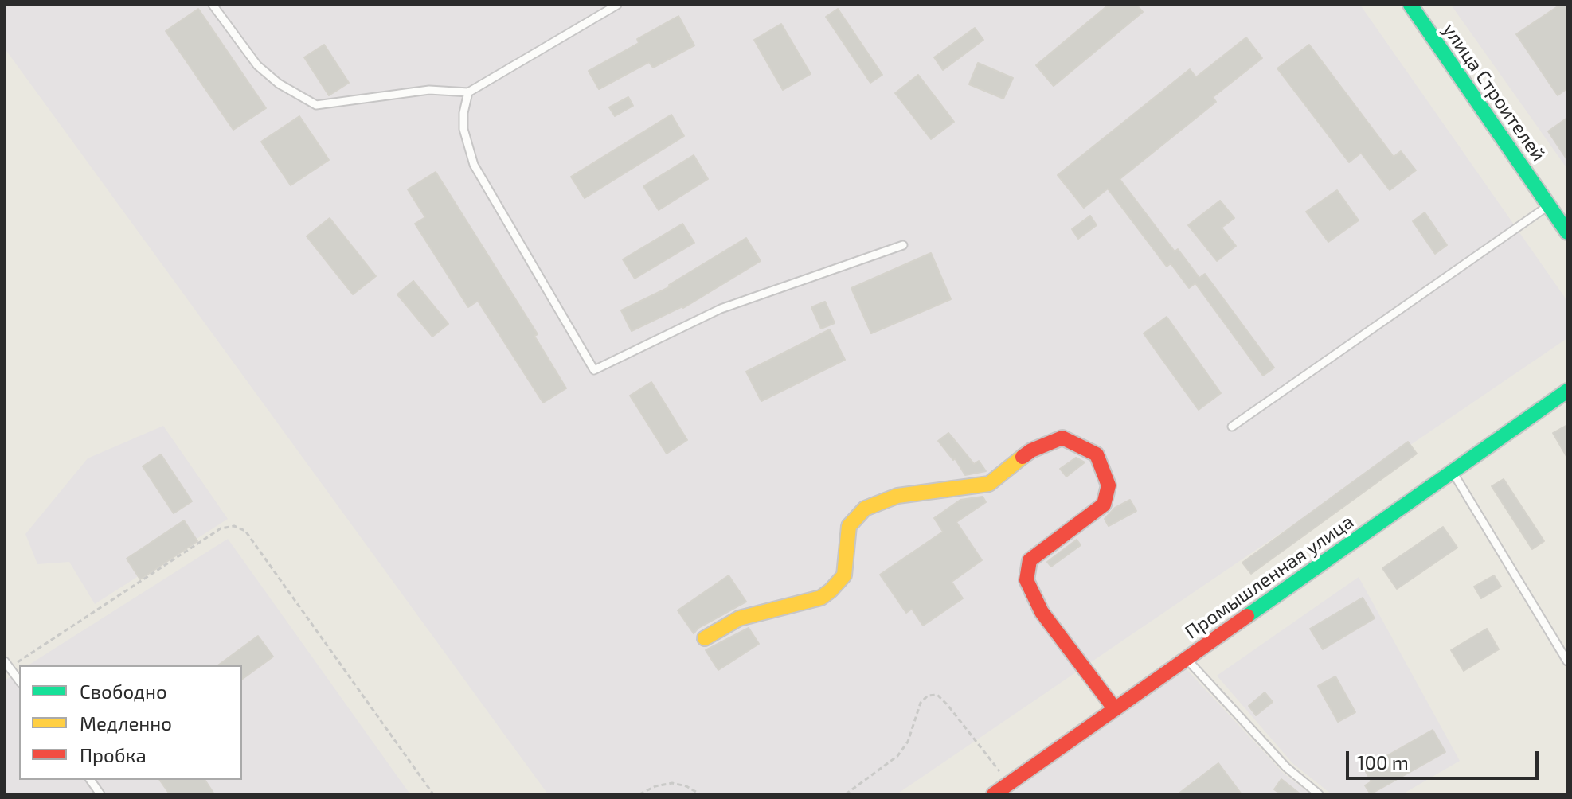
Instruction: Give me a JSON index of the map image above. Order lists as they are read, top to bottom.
{
  "streets": {
    "street": ["улица Строителей", "Промышленная улица"]
  },
  "legend": ["Свободно", "Медленно", "Пробка"],
  "scale_bar": "100 m"
}
